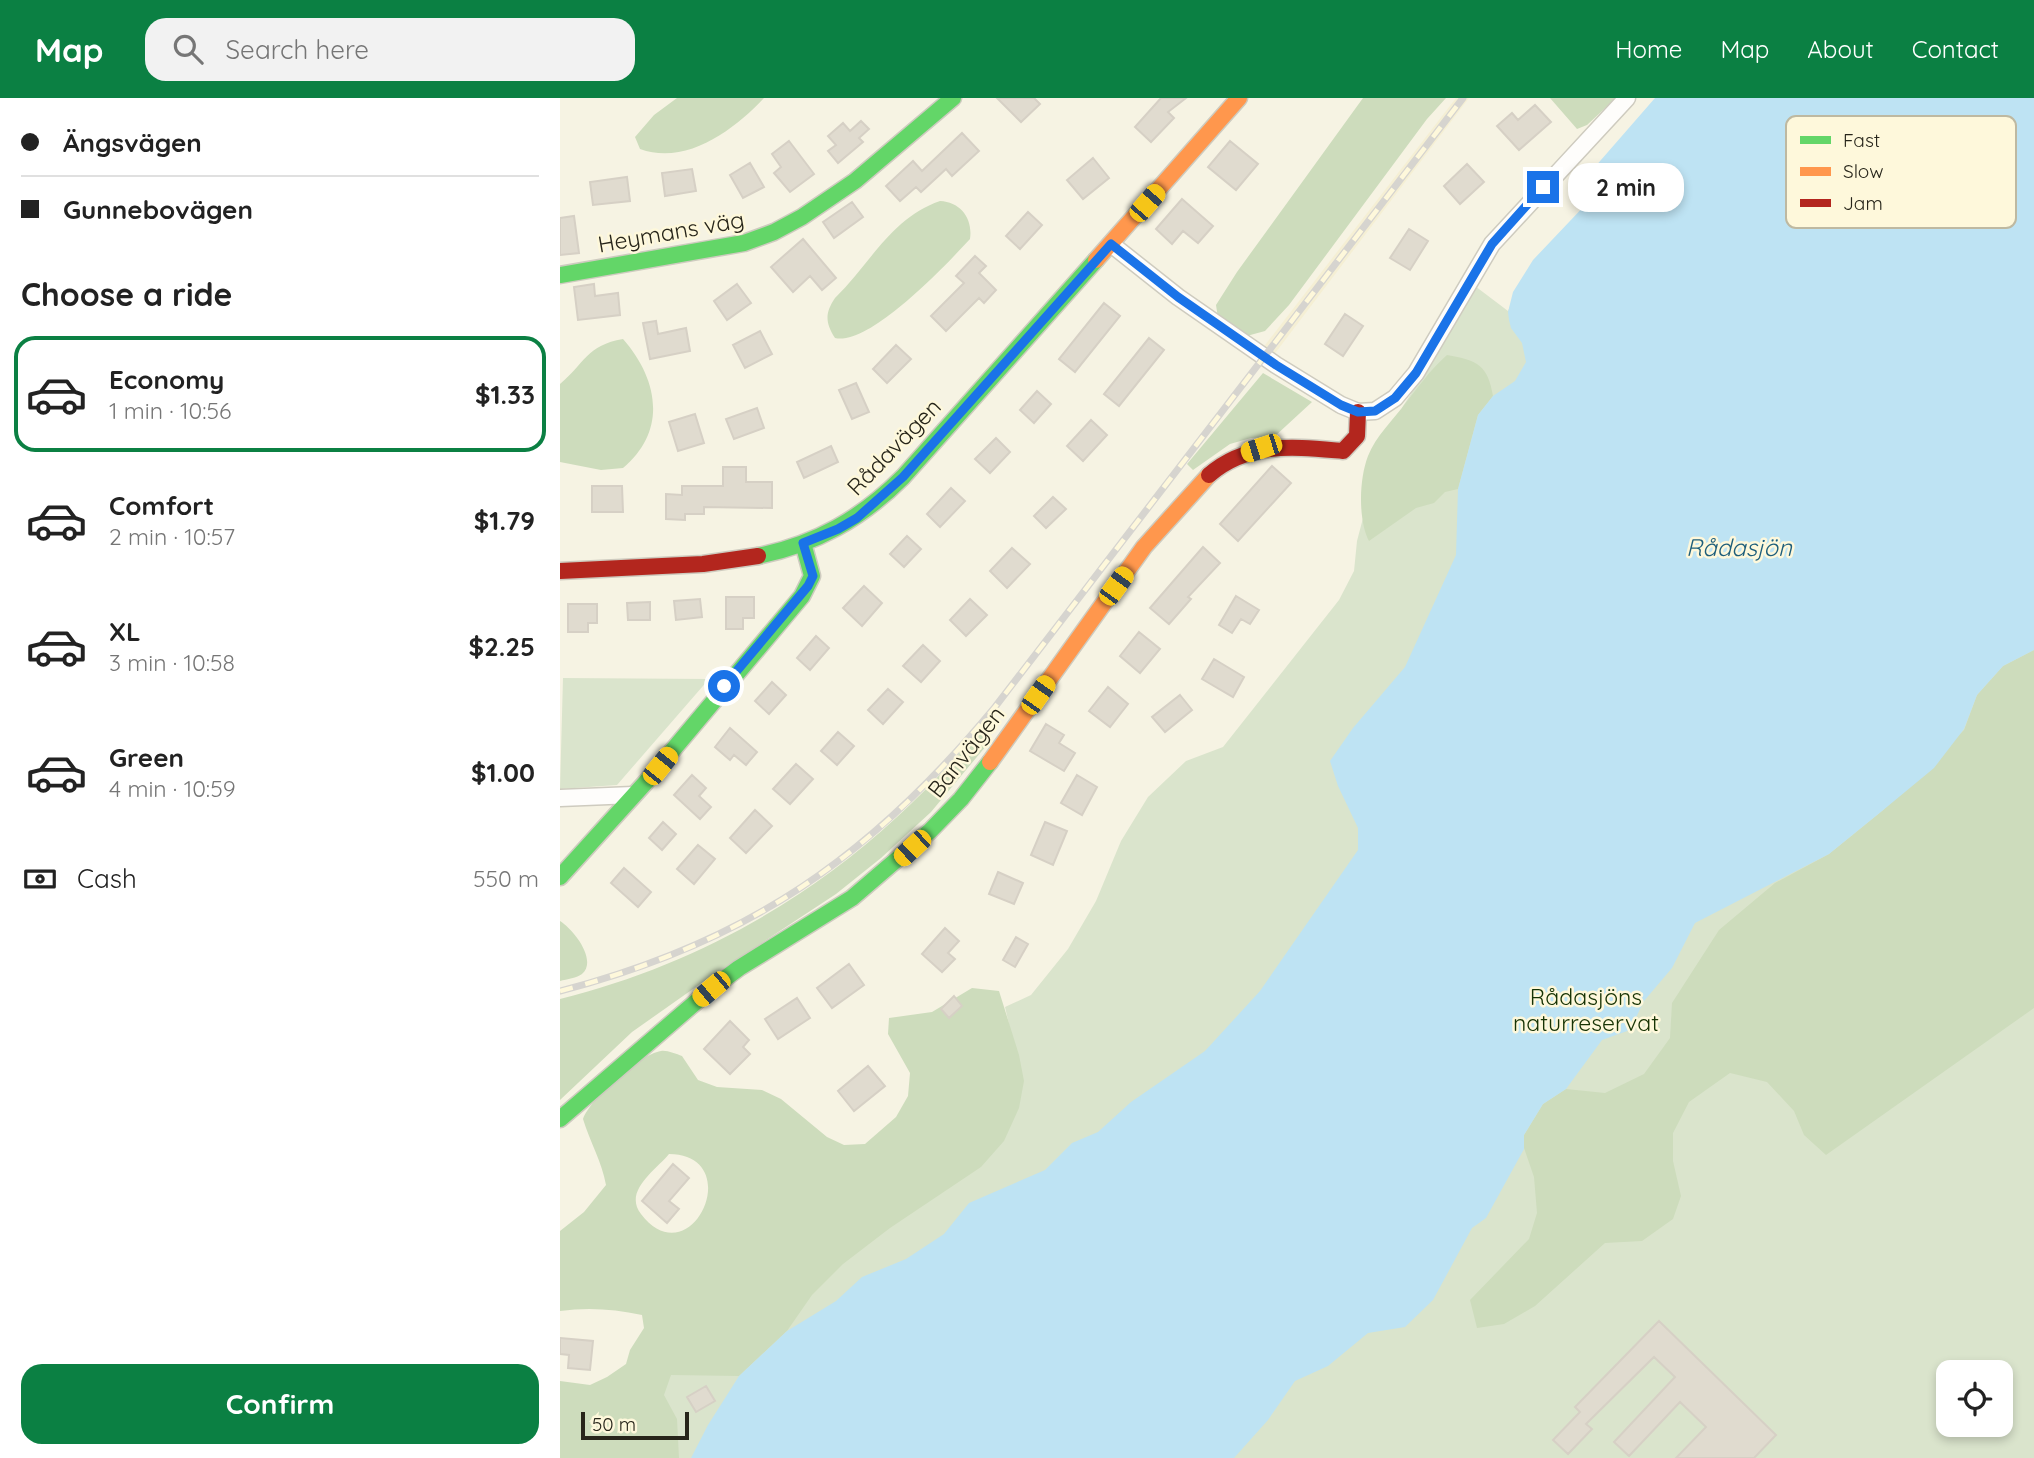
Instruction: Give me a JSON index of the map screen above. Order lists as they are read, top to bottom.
{
  "streets": {
    "street": ["Heymans väg", "Rådavägen", "Banvägen"]
  },
  "water": ["Rådasjön"],
  "parks": ["Rådasjöns naturreservat"],
  "legend": ["Fast", "Slow", "Jam"],
  "scale_bar": "50 m",
  "page": {
    "header": "Map",
    "search": "Search here",
    "nav": [
      "Home",
      "Map",
      "About",
      "Contact"
    ],
    "banner": ["Ängsvägen", "Gunnebovägen"],
    "bubble": "2 min",
    "heading": "Choose a ride",
    "list": [
      {
        "name": "Economy",
        "note": "1 min · 10:56",
        "value": "$1.33"
      },
      {
        "name": "Comfort",
        "note": "2 min · 10:57",
        "value": "$1.79"
      },
      {
        "name": "XL",
        "note": "3 min · 10:58",
        "value": "$2.25"
      },
      {
        "name": "Green",
        "note": "4 min · 10:59",
        "value": "$1.00"
      }
    ],
    "pay": ["Cash", "550 m"],
    "buttons": "Confirm",
    "scale": "50 m"
  }
}
